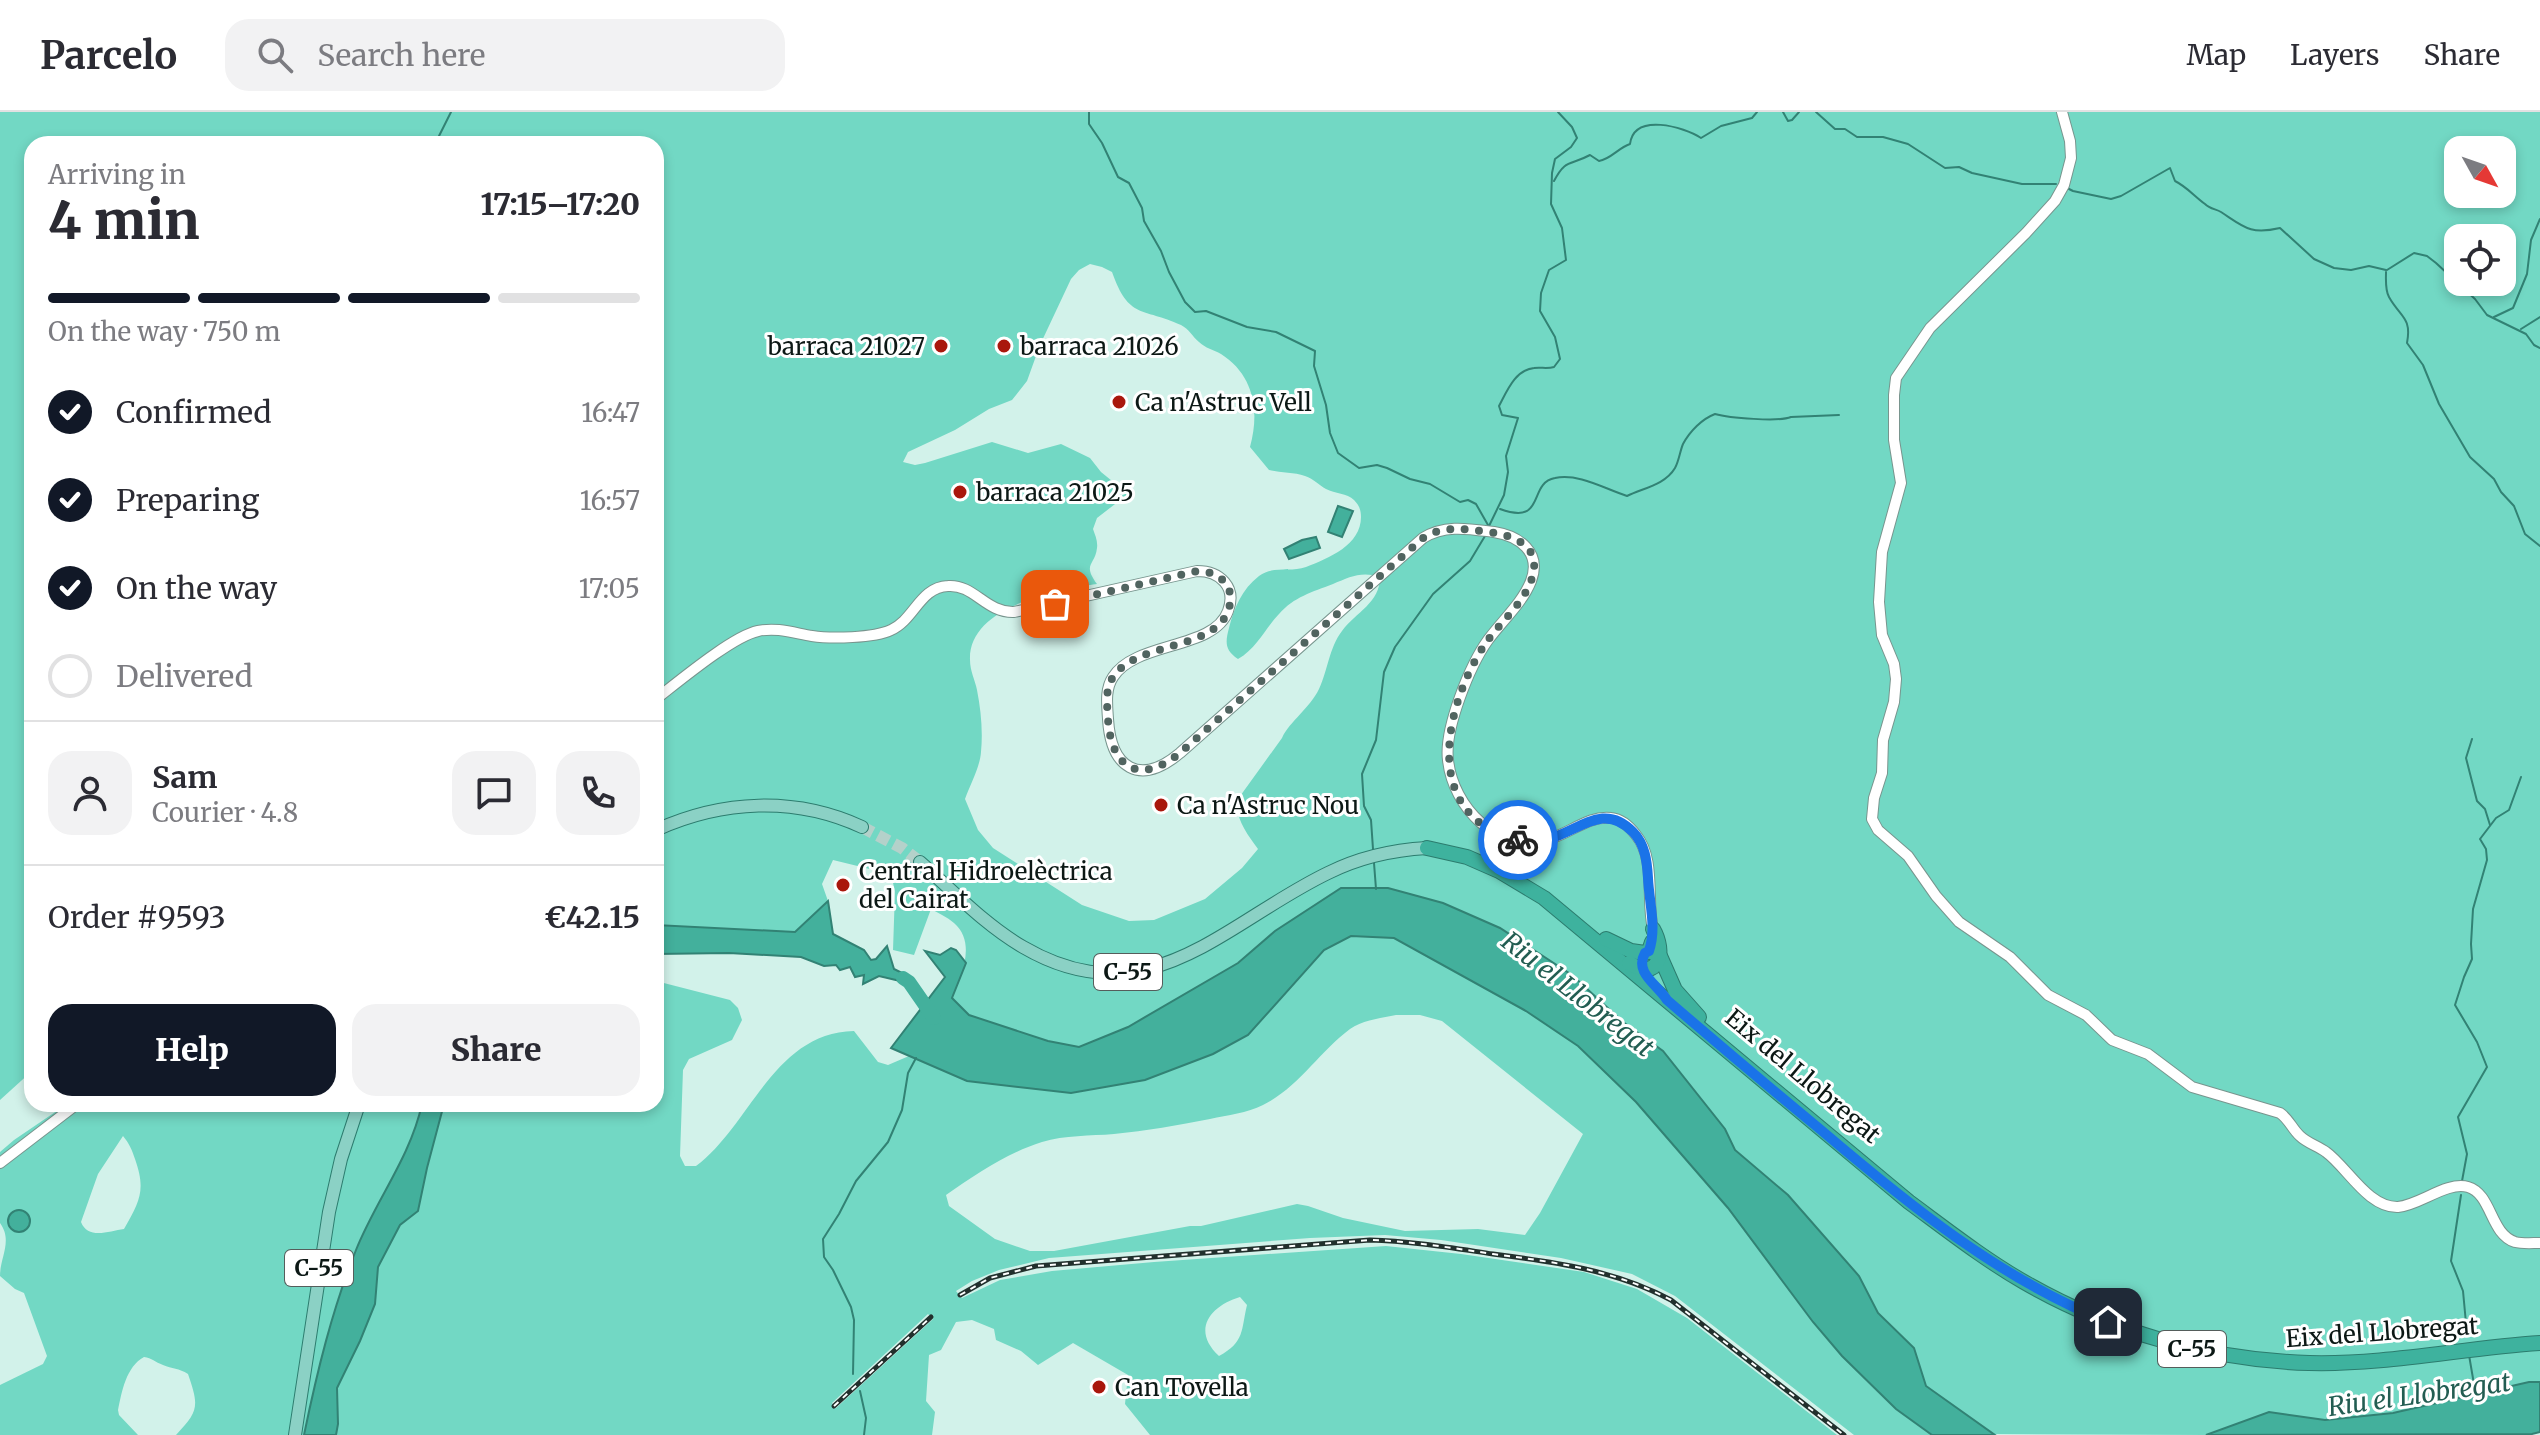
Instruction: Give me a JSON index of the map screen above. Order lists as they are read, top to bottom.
{
  "streets": {
    "highway": ["C-55", "Eix del Llobregat"]
  },
  "crossings": [
    ["C-55", "Eix del Llobregat"]
  ],
  "water": ["Riu el Llobregat"],
  "places": [
    "barraca 21027",
    "barraca 21026",
    "Ca n'Astruc Vell",
    "barraca 21025",
    "Ca n'Astruc Nou",
    "Central Hidroelèctrica del Cairat",
    "Can Tovella"
  ],
  "north": "bottom right",
  "page": {
    "header": "Parcelo",
    "search": "Search here",
    "nav": ["Map", "Layers", "Share"],
    "heading": ["4 min", "Arriving in", "17:15–17:20"],
    "panel": [
      "Sam",
      "Courier · 4.8",
      "Order #9593",
      "€42.15"
    ],
    "bar": "On the way · 750 m",
    "list": [
      ["Confirmed", "16:47"],
      ["Preparing", "16:57"],
      ["On the way", "17:05"],
      "Delivered"
    ],
    "buttons": ["Help", "Share"]
  }
}
